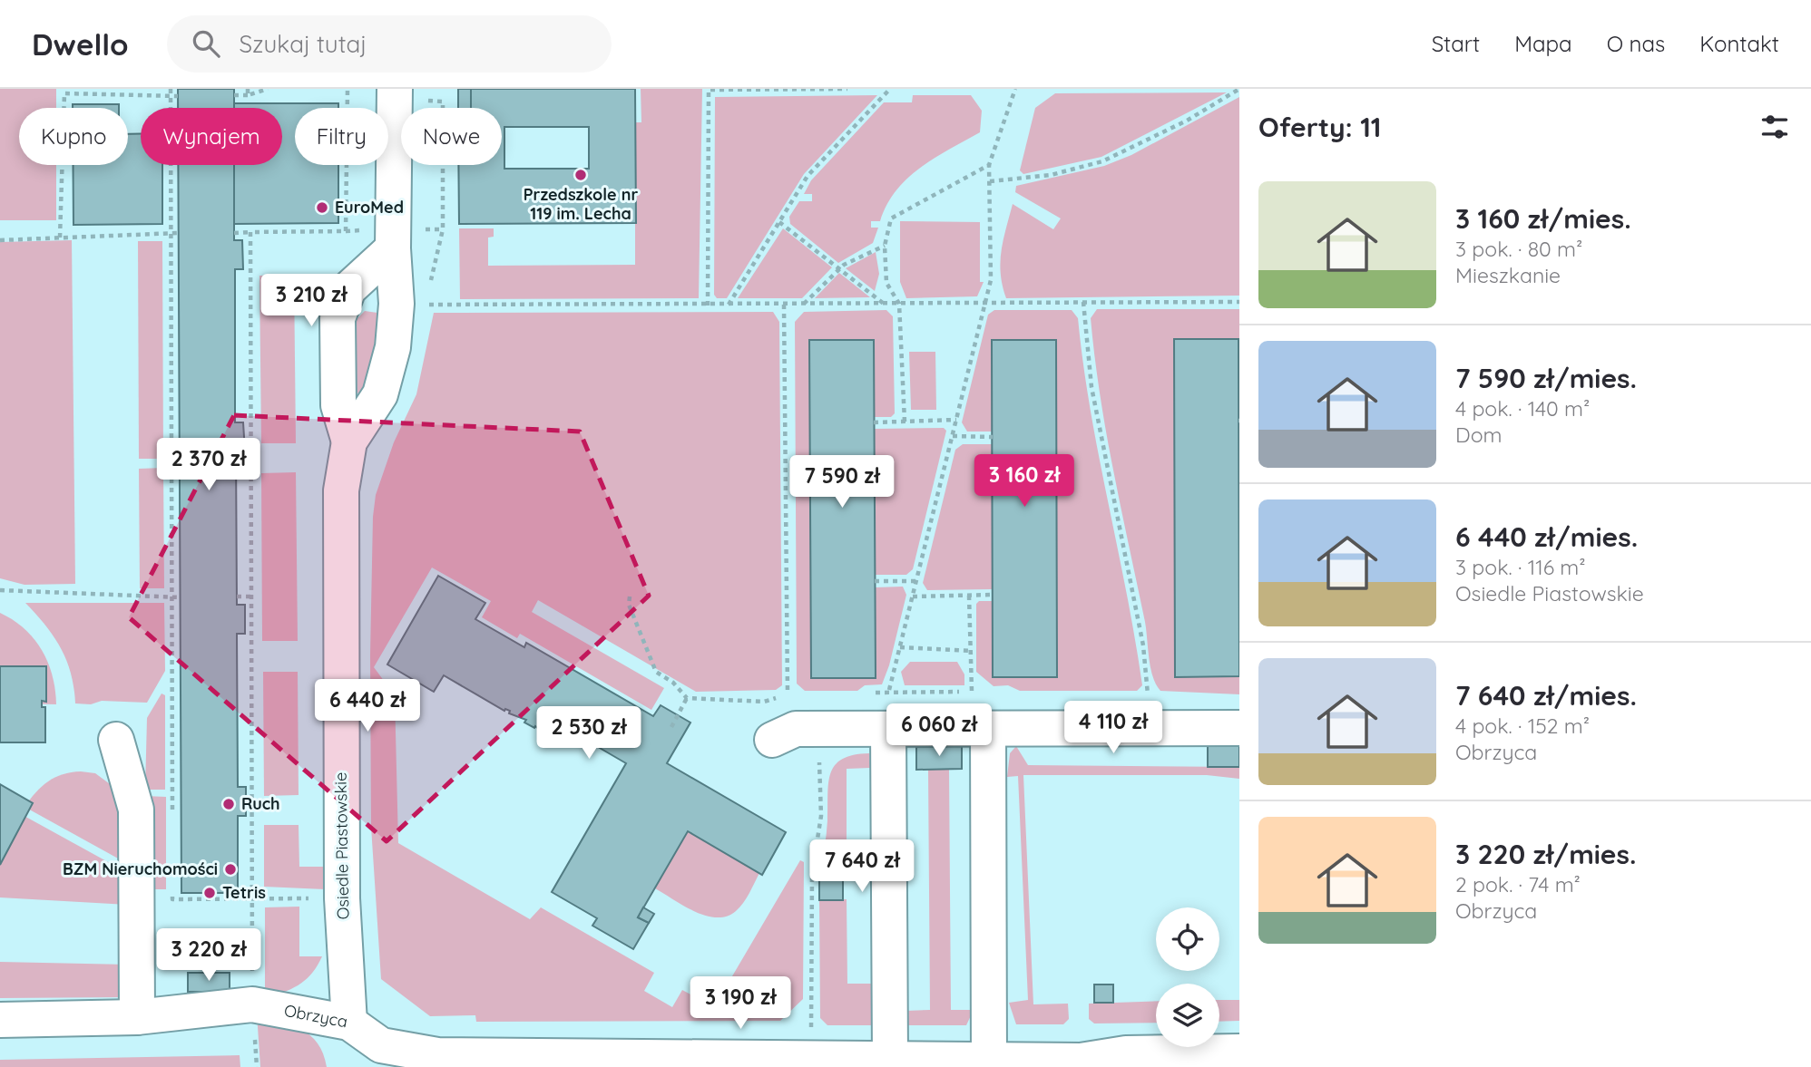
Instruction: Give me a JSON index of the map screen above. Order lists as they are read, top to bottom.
{
  "streets": {
    "street": ["Osiedle Piastowskie", "Obrzyca"]
  },
  "crossings": [
    ["Osiedle Piastowskie", "Obrzyca"]
  ],
  "places": [
    "Przedszkole nr 119 im. Lecha",
    "EuroMed",
    "Ruch",
    "BZM Nieruchomości",
    "Tetris"
  ],
  "page": {
    "header": "Dwello",
    "search": "Szukaj tutaj",
    "nav": [
      "Start",
      "Mapa",
      "O nas",
      "Kontakt"
    ],
    "heading": "Oferty: 11",
    "chip": [
      "Kupno",
      "Wynajem",
      "Filtry",
      "Nowe"
    ],
    "list": [
      {
        "name": "3 160 zł/mies.",
        "note": "3 pok. · 80 m² · Mieszkanie"
      },
      {
        "name": "7 590 zł/mies.",
        "note": "4 pok. · 140 m² · Dom"
      },
      {
        "name": "6 440 zł/mies.",
        "note": "3 pok. · 116 m² · Osiedle Piastowskie"
      },
      {
        "name": "7 640 zł/mies.",
        "note": "4 pok. · 152 m² · Obrzyca"
      },
      {
        "name": "3 220 zł/mies.",
        "note": "2 pok. · 74 m² · Obrzyca"
      }
    ],
    "price": [
      "3 210 zł",
      "2 370 zł",
      "3 160 zł",
      "7 590 zł",
      "6 440 zł",
      "4 110 zł",
      "6 060 zł",
      "2 530 zł",
      "7 640 zł",
      "3 220 zł",
      "3 190 zł"
    ]
  }
}
